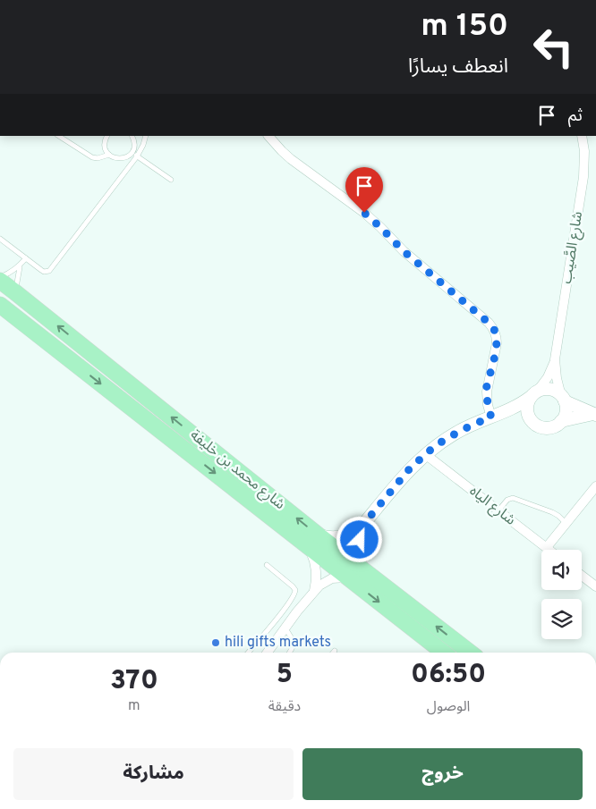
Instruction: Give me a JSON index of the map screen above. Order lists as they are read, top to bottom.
{
  "streets": {
    "highway": ["شارع محمد بن خليفة"],
    "street": ["شارع الصَّيب", "شارع الياه"]
  },
  "places": ["hili gifts markets"],
  "page": {
    "turn": ["150 m", "انعطف يسارًا"],
    "then": "ثم",
    "eta": [
      "06:50",
      "الوصول",
      "5",
      "دقيقة",
      "370",
      "m"
    ],
    "buttons": ["خروج", "مشاركة"]
  }
}
